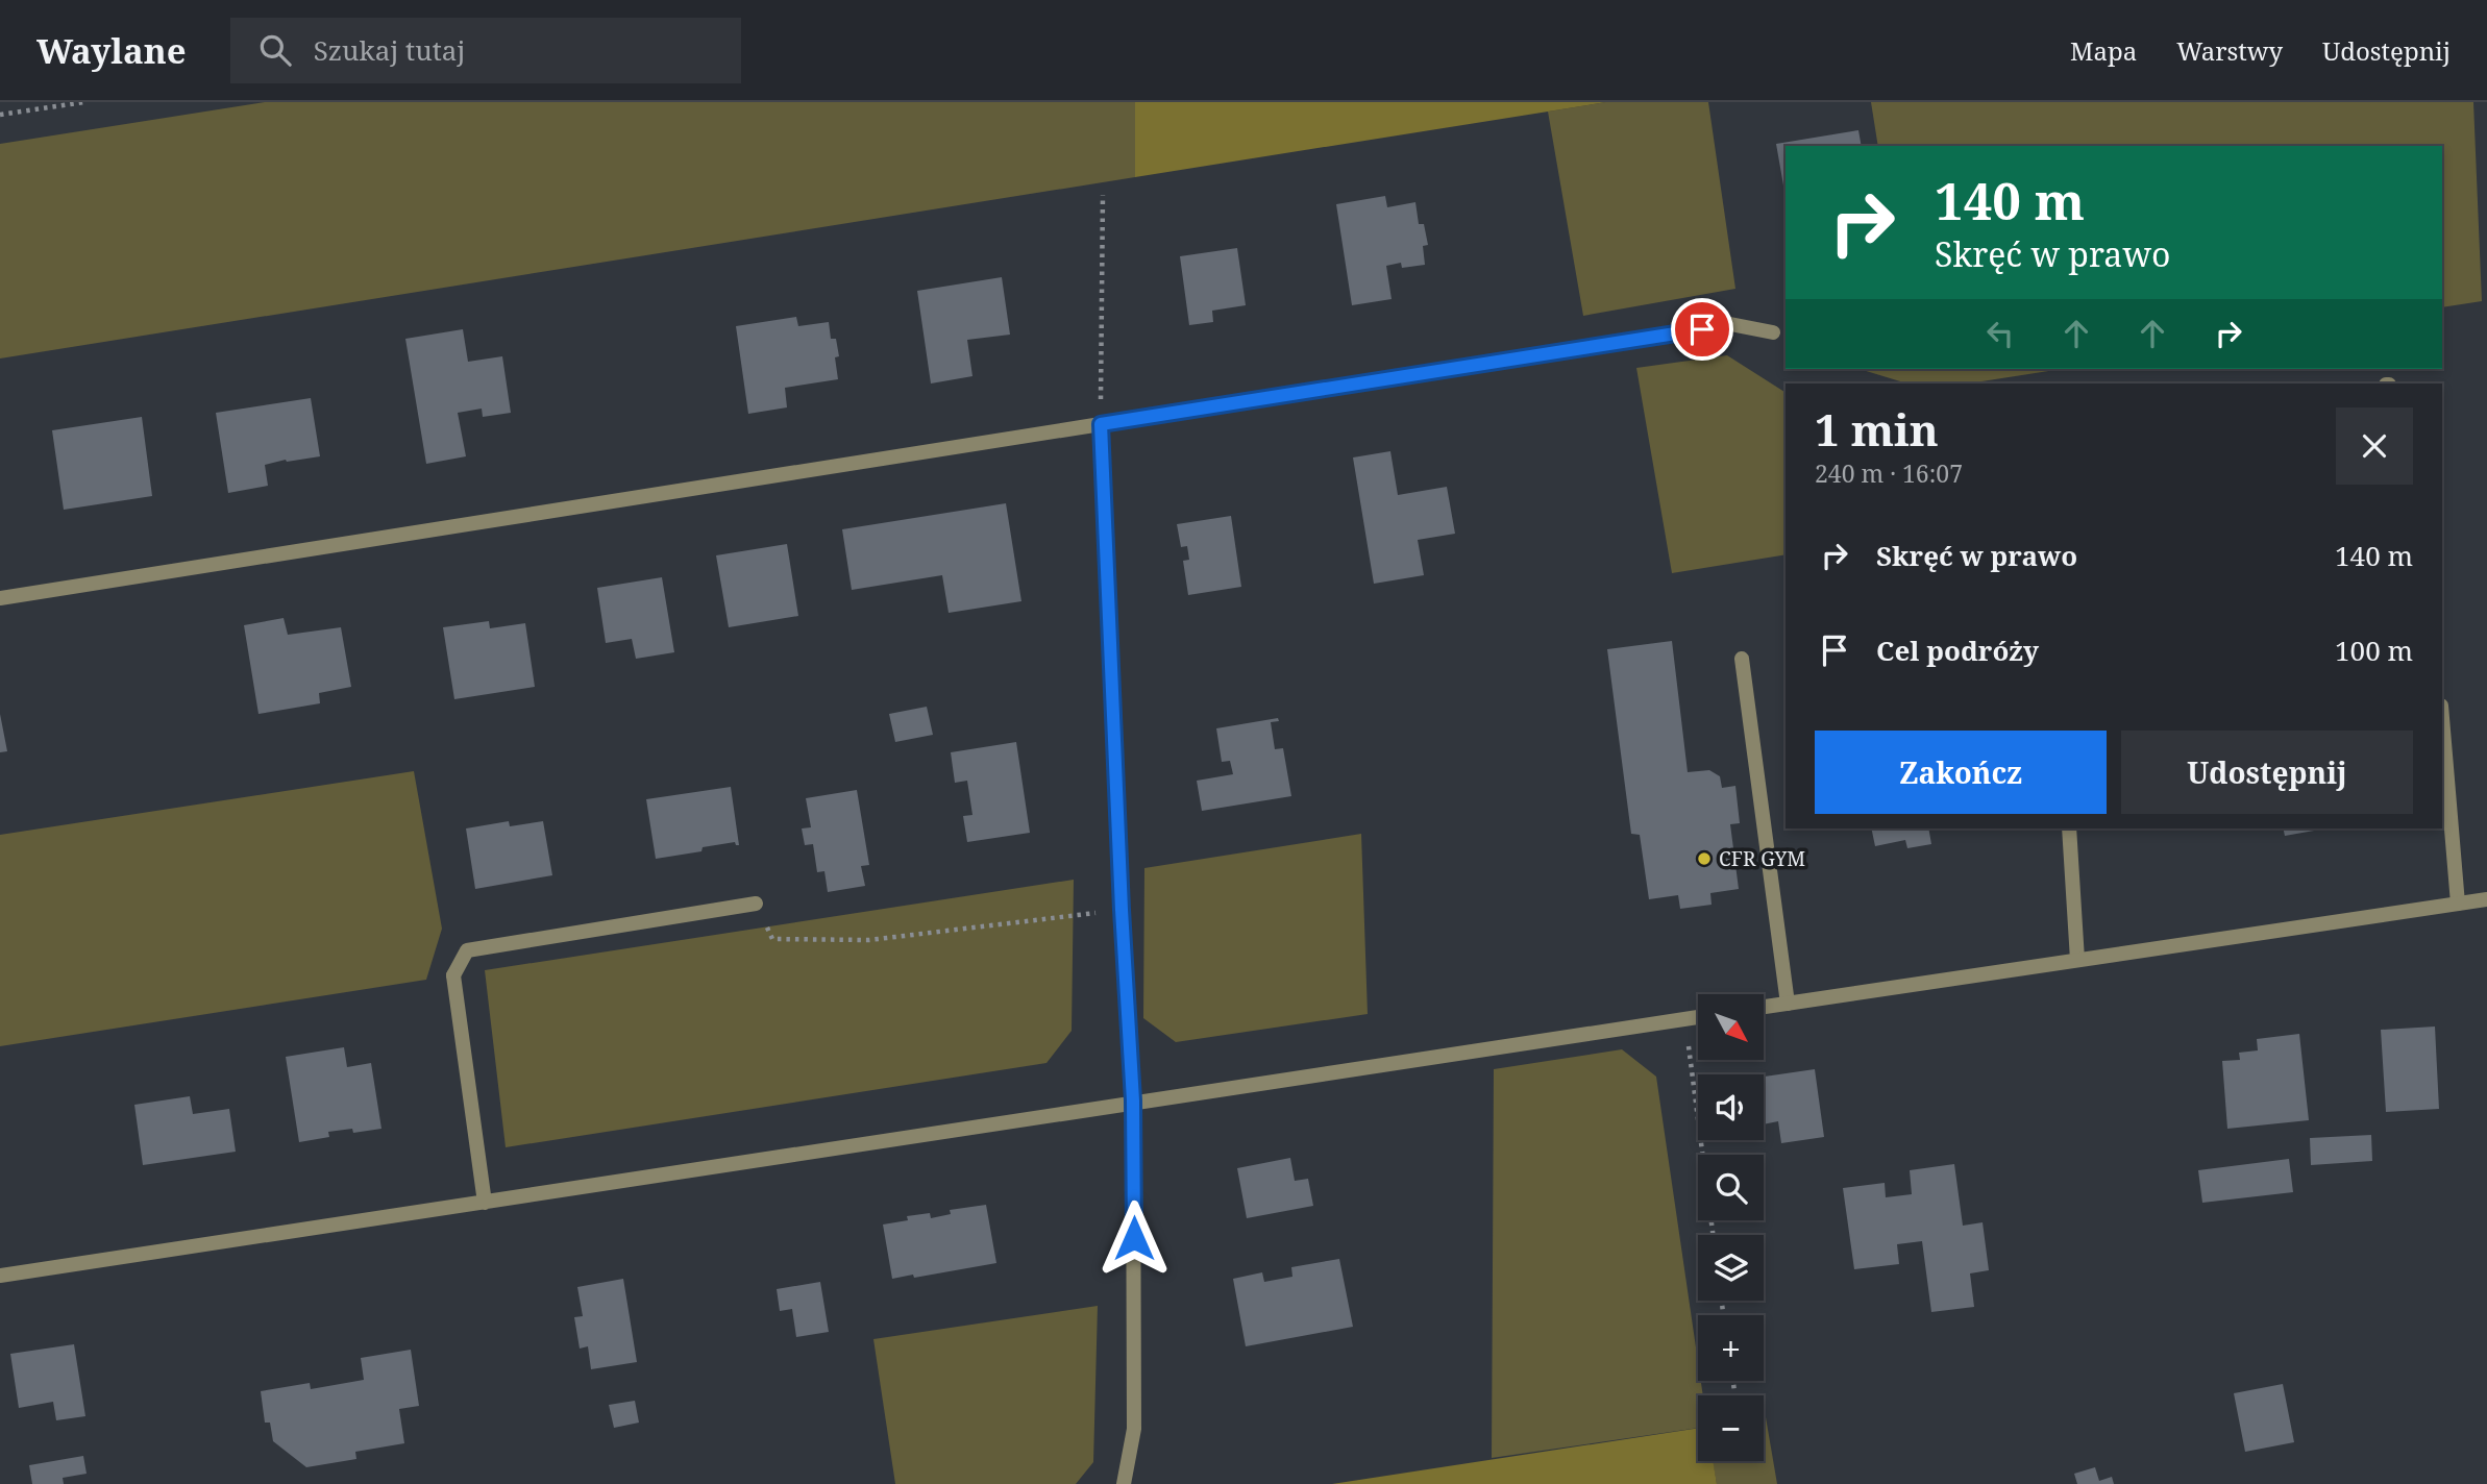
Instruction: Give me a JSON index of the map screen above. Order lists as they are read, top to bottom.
{
  "places": ["CFR GYM"],
  "north": "bottom right",
  "page": {
    "header": "Waylane",
    "search": "Szukaj tutaj",
    "nav": ["Mapa", "Warstwy", "Udostępnij"],
    "turn": ["140 m", "Skręć w prawo"],
    "heading": ["1 min", "240 m · 16:07"],
    "list": [
      {
        "name": "Skręć w prawo",
        "value": "140 m"
      },
      {
        "name": "Cel podróży",
        "value": "100 m"
      }
    ],
    "buttons": ["Zakończ", "Udostępnij"],
    "map_buttons": ["+", "−"]
  }
}
